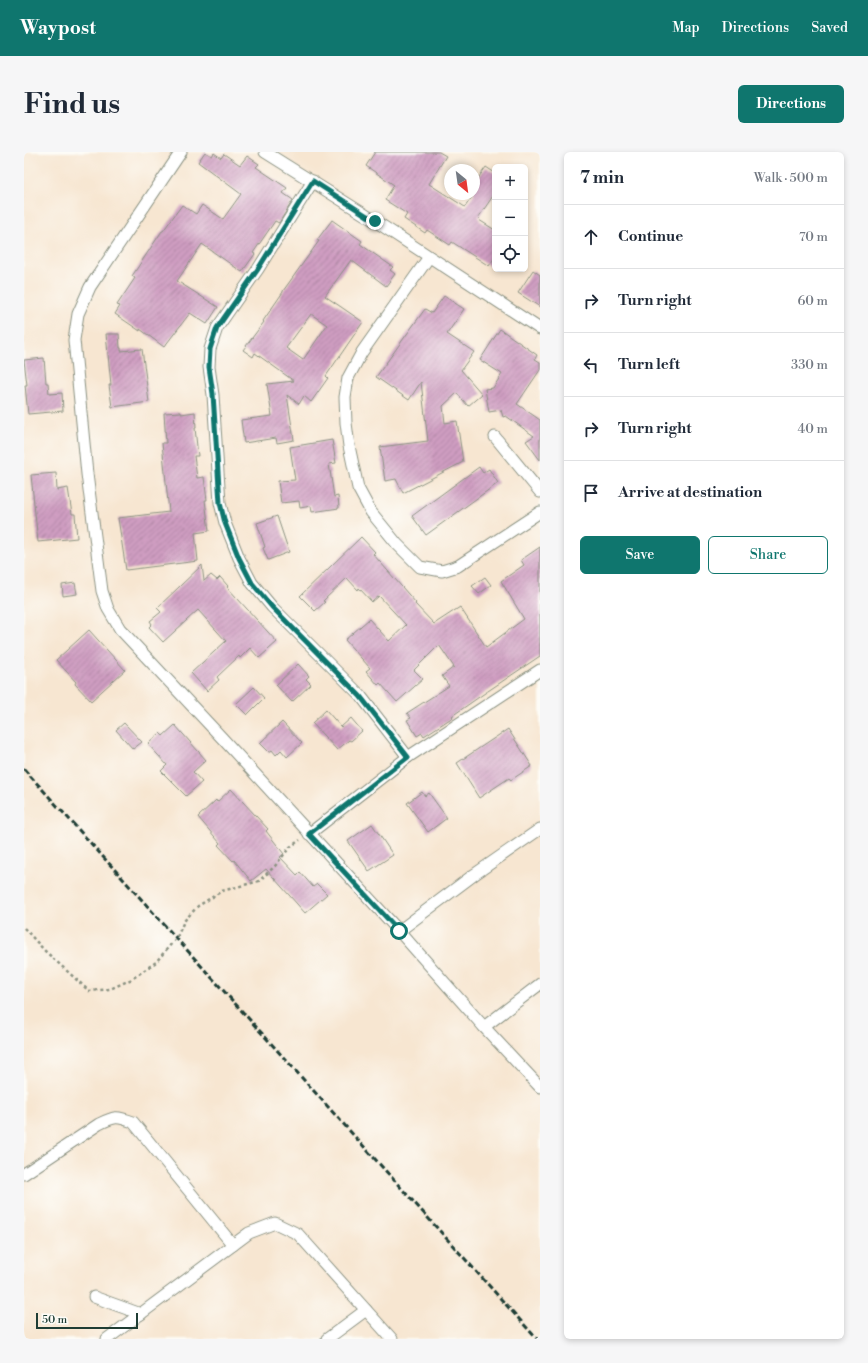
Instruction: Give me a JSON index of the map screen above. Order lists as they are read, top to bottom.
{
  "scale_bar": "50 m",
  "north": "bottom right",
  "page": {
    "header": "Waypost",
    "nav": ["Map", "Directions", "Saved"],
    "buttons": [
      "Directions",
      ["Save", "Share"]
    ],
    "title": "Find us",
    "heading": ["7 min", "Walk · 500 m"],
    "map_buttons": ["+", "−"],
    "list": [
      ["Continue", "70 m"],
      ["Turn right", "60 m"],
      ["Turn left", "330 m"],
      ["Turn right", "40 m"],
      "Arrive at destination"
    ],
    "scale": "50 m"
  }
}
